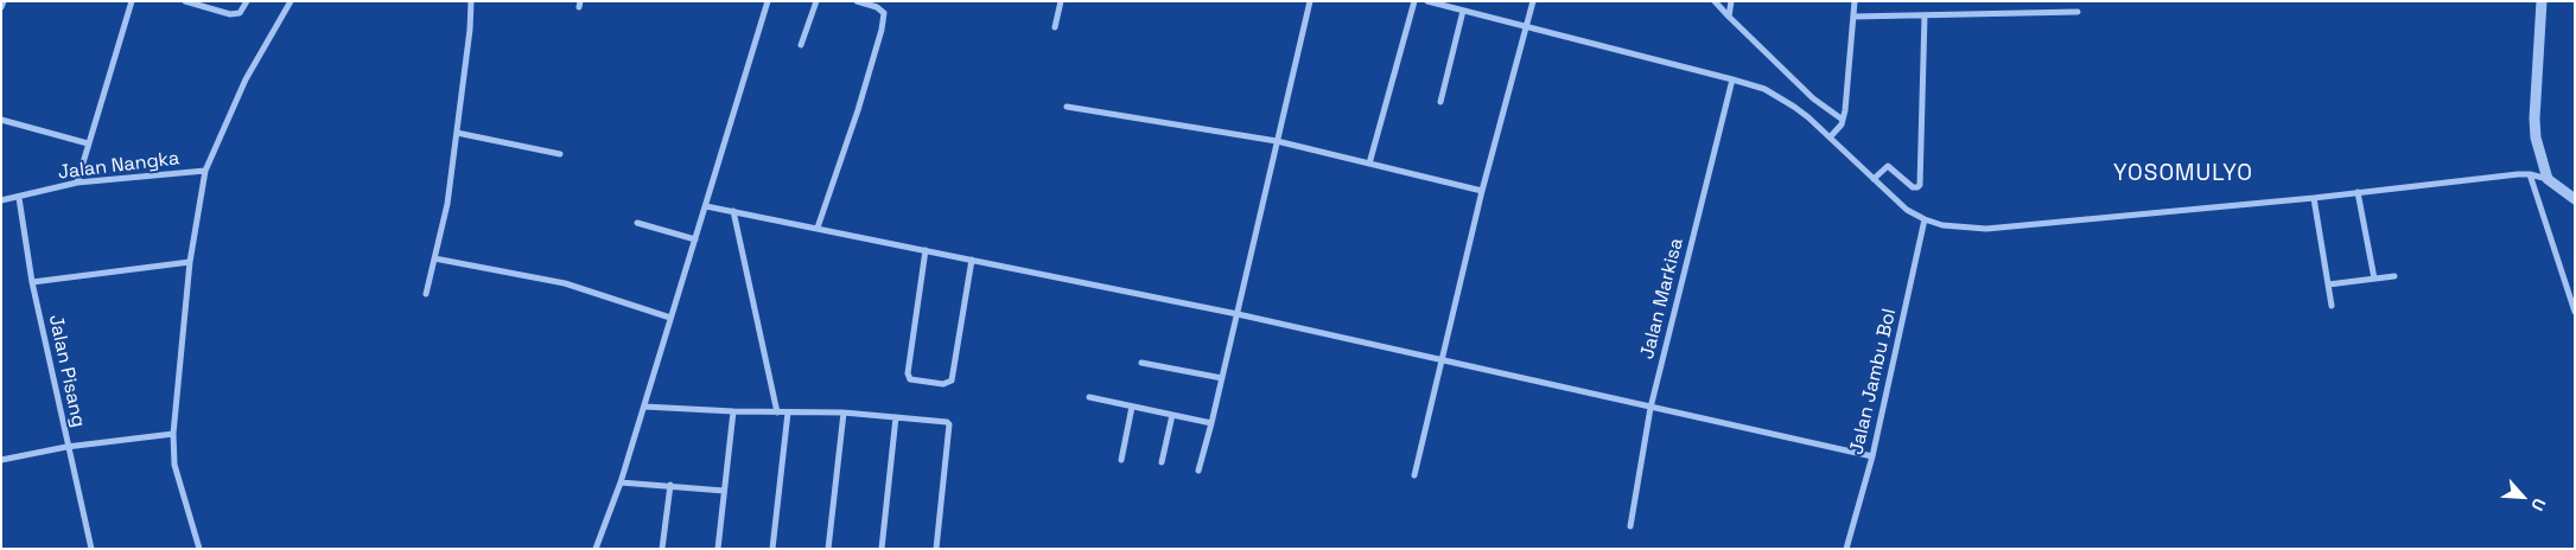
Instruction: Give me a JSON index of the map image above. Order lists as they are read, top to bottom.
{
  "streets": {
    "street": [
      "Jalan Nangka",
      "Jalan Markisa",
      "Jalan Pisang",
      "Jalan Jambu Bol"
    ]
  },
  "crossings": [
    ["Jalan Nangka", "Jalan Pisang"]
  ],
  "districts": ["YOSOMULYO"],
  "north": "bottom right"
}
